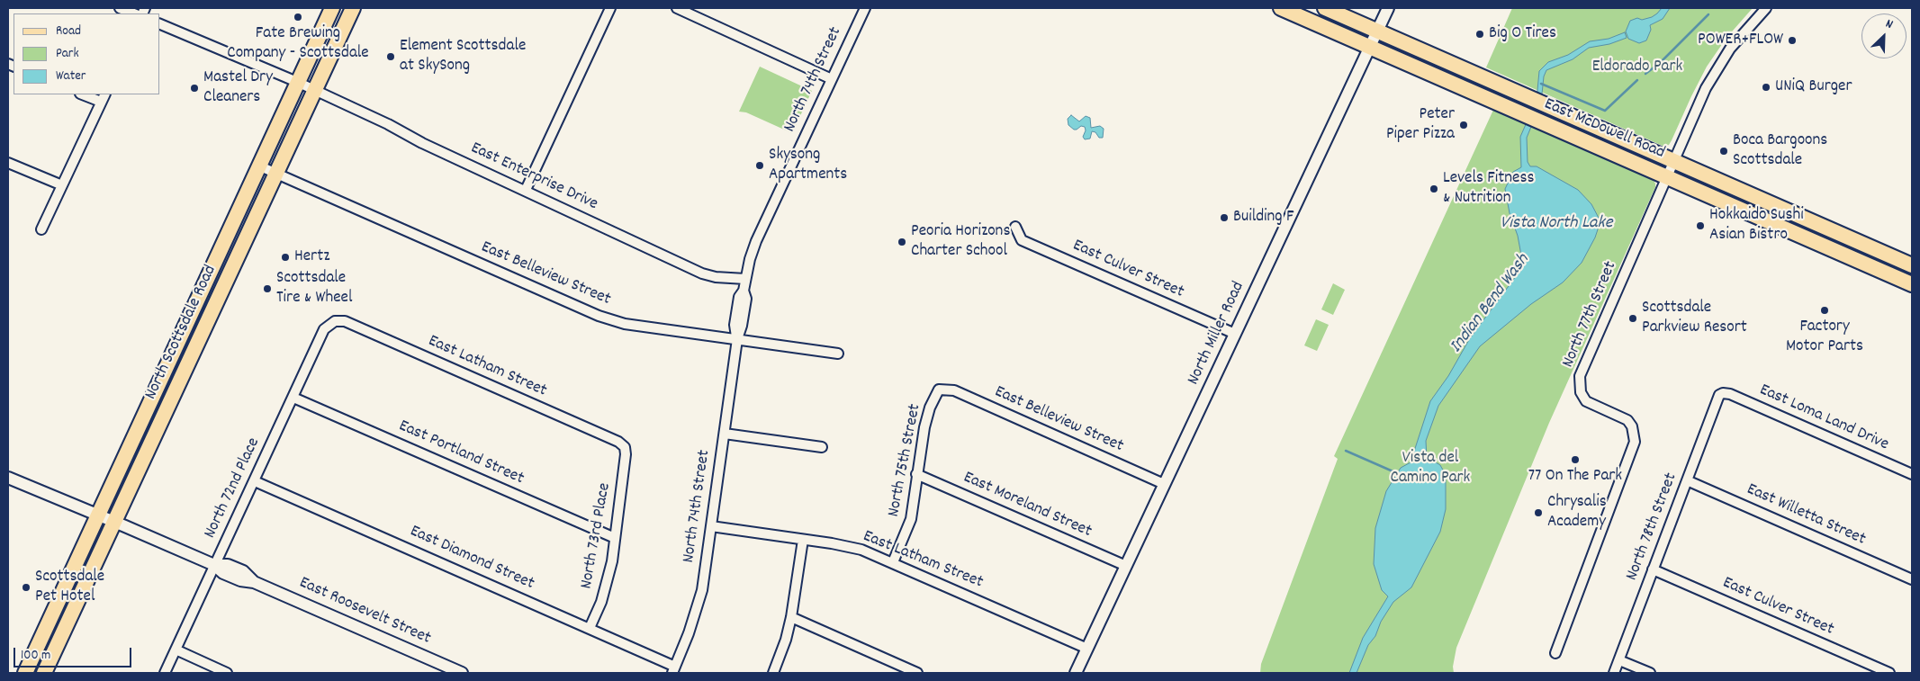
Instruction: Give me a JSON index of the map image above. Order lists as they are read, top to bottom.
{
  "streets": {
    "main road": ["East McDowell Road", "North Scottsdale Road"],
    "street": [
      "North 74th Street",
      "East Enterprise Drive",
      "East Culver Street",
      "East Belleview Street",
      "North 77th Street",
      "North Miller Road",
      "East Latham Street",
      "East Loma Land Drive",
      "East Portland Street",
      "North 75th Street",
      "North 72nd Place",
      "East Moreland Street",
      "East Willetta Street",
      "North 78th Street",
      "North 73rd Place",
      "East Diamond Street",
      "East Roosevelt Street"
    ]
  },
  "crossings": [
    ["North 74th Street", "East Enterprise Drive"],
    ["North 74th Street", "East Belleview Street"],
    ["North 74th Street", "East Latham Street"],
    ["North 74th Street", "East Diamond Street"],
    ["East McDowell Road", "North 77th Street"],
    ["East McDowell Road", "North Miller Road"],
    ["East Enterprise Drive", "North Scottsdale Road"],
    ["East Culver Street", "North Miller Road"],
    ["East Culver Street", "North 78th Street"],
    ["East Belleview Street", "North Scottsdale Road"],
    ["East Belleview Street", "North Miller Road"],
    ["East Belleview Street", "North 75th Street"],
    ["North Scottsdale Road", "East Roosevelt Street"],
    ["North Miller Road", "East Latham Street"],
    ["North Miller Road", "East Moreland Street"],
    ["East Latham Street", "North 75th Street"],
    ["East Latham Street", "North 72nd Place"],
    ["East Latham Street", "North 73rd Place"],
    ["East Loma Land Drive", "North 78th Street"],
    ["East Portland Street", "North 72nd Place"],
    ["East Portland Street", "North 73rd Place"],
    ["North 75th Street", "East Moreland Street"],
    ["North 72nd Place", "East Diamond Street"],
    ["North 72nd Place", "East Roosevelt Street"],
    ["East Willetta Street", "North 78th Street"],
    ["North 73rd Place", "East Diamond Street"]
  ],
  "water": ["Vista North Lake", "Indian Bend Wash"],
  "parks": ["Eldorado Park", "Vista del Camino Park"],
  "places": [
    "Fate Brewing Company - Scottsdale",
    "Big O Tires",
    "POWER+FLOW",
    "Element Scottsdale at SkySong",
    "UNiQ Burger",
    "Mastel Dry Cleaners",
    "Peter Piper Pizza",
    "Boca Bargoons Scottsdale",
    "Skysong Apartments",
    "Levels Fitness & Nutrition",
    "Building F",
    "Hokkaido Sushi Asian Bistro",
    "Peoria Horizons Charter School",
    "Hertz",
    "Scottsdale Tire & Wheel",
    "Factory Motor Parts",
    "Scottsdale Parkview Resort",
    "77 On The Park",
    "Chrysalis Academy",
    "Scottsdale Pet Hotel"
  ],
  "legend": ["Road", "Park", "Water"],
  "scale_bar": "100 m",
  "north": "top right"
}
